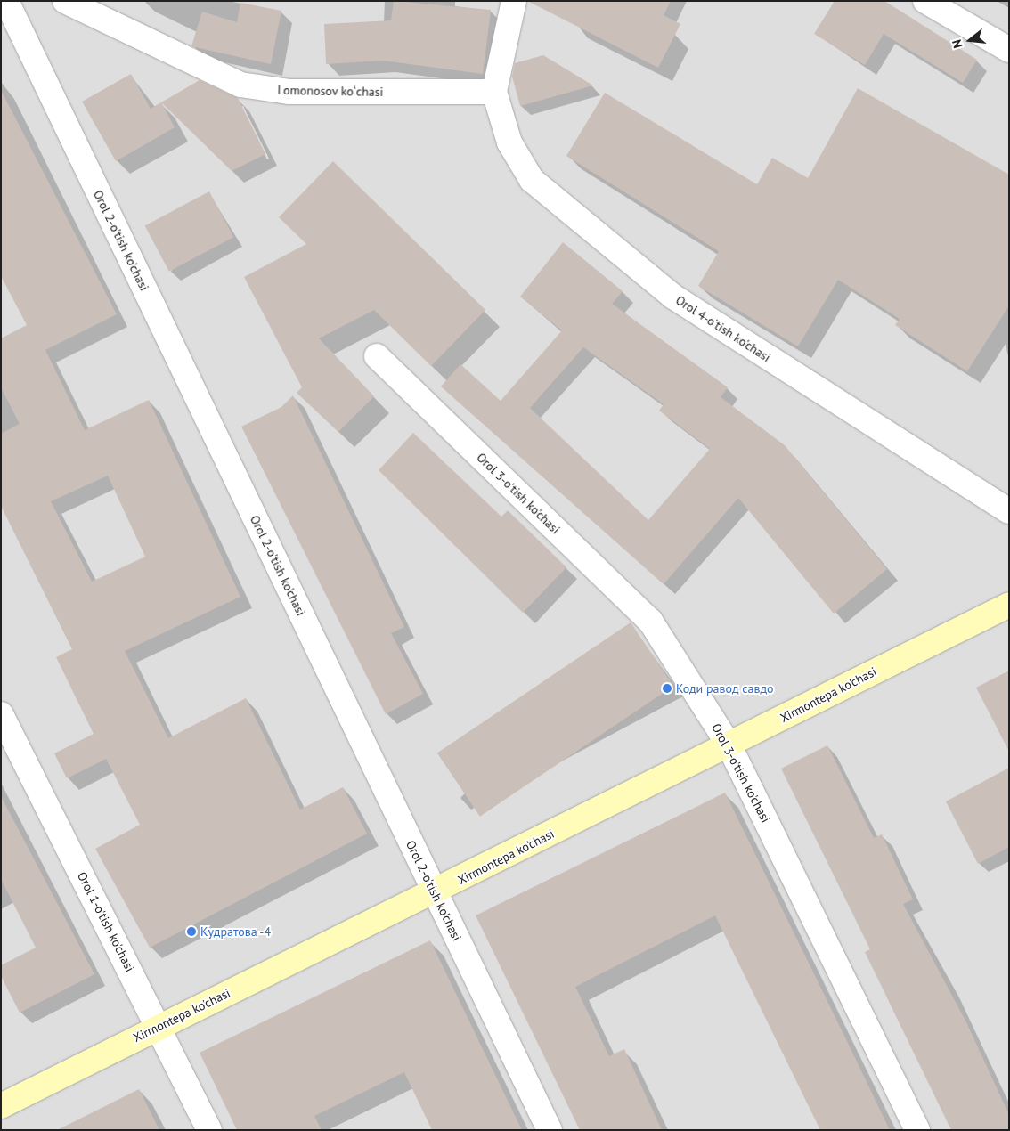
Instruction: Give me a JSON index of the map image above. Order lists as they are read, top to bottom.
{
  "streets": {
    "street": [
      "Lomonosov koʻchasi",
      "Orol 2-o'tish ko'chasi",
      "Orol 4-o'tish ko'chasi",
      "Orol 3-o'tish ko'chasi",
      "Xirmontepa ko'chasi",
      "Orol 1-o'tish ko'chasi"
    ]
  },
  "crossings": [
    ["Lomonosov koʻchasi", "Orol 4-o'tish ko'chasi"],
    ["Orol 2-o'tish ko'chasi", "Xirmontepa ko'chasi"],
    ["Orol 3-o'tish ko'chasi", "Xirmontepa ko'chasi"],
    ["Xirmontepa ko'chasi", "Orol 1-o'tish ko'chasi"]
  ],
  "places": ["Коди равод савдо", "Кудратова -4"],
  "north": "left"
}
